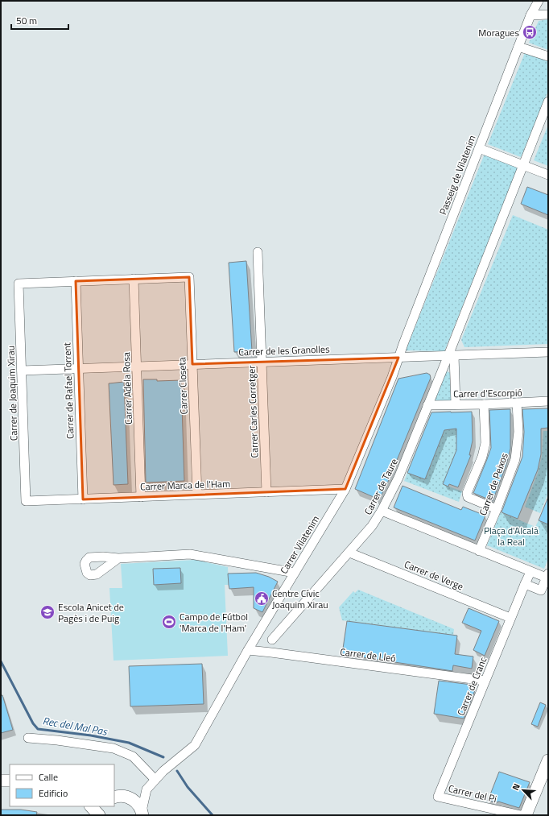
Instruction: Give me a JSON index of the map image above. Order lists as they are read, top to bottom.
{
  "streets": {
    "street": [
      "Passeig de Vilatenim",
      "Carrer de les Granolles",
      "Carrer Closeta",
      "Carrer Adela Rosa",
      "Carrer de Rafael Torrent",
      "Carrer de Joaquim Xirau",
      "Carrer d'Escorpió",
      "Carrer Carles Corretger",
      "Carrer de Peixos",
      "Carrer Marca de l'Ham",
      "Carrer de Taure",
      "Carrer Vilatenim",
      "Carrer de Verge",
      "Carrer de Lleó",
      "Carrer de Cranc",
      "Carrer del Pi"
    ]
  },
  "crossings": [
    ["Passeig de Vilatenim", "Carrer de les Granolles"],
    ["Passeig de Vilatenim", "Carrer Vilatenim"],
    ["Carrer de les Granolles", "Carrer Closeta"],
    ["Carrer de les Granolles", "Carrer Adela Rosa"],
    ["Carrer de les Granolles", "Carrer de Rafael Torrent"],
    ["Carrer de les Granolles", "Carrer de Joaquim Xirau"],
    ["Carrer de les Granolles", "Carrer Carles Corretger"],
    ["Carrer de les Granolles", "Carrer de Taure"],
    ["Carrer de les Granolles", "Carrer Vilatenim"],
    ["Carrer Closeta", "Carrer Adela Rosa"],
    ["Carrer Closeta", "Carrer Marca de l'Ham"],
    ["Carrer Adela Rosa", "Carrer Marca de l'Ham"],
    ["Carrer de Rafael Torrent", "Carrer de Joaquim Xirau"],
    ["Carrer de Rafael Torrent", "Carrer Marca de l'Ham"],
    ["Carrer de Joaquim Xirau", "Carrer Marca de l'Ham"],
    ["Carrer d'Escorpió", "Carrer de Peixos"],
    ["Carrer d'Escorpió", "Carrer de Taure"],
    ["Carrer Carles Corretger", "Carrer Marca de l'Ham"],
    ["Carrer Marca de l'Ham", "Carrer Vilatenim"],
    ["Carrer de Taure", "Carrer de Verge"],
    ["Carrer Vilatenim", "Carrer de Lleó"],
    ["Carrer de Verge", "Carrer de Cranc"],
    ["Carrer de Lleó", "Carrer de Cranc"],
    ["Carrer de Cranc", "Carrer del Pi"]
  ],
  "water": ["Rec del Mal Pas"],
  "parks": ["Plaça d'Alcalà la Real"],
  "places": {
    "bus stop": ["Moragues"],
    "public building": ["Centre Cívic Joaquim Xirau"],
    "school or university": ["Escola Anicet de Pagès i de Puig"],
    "sports": ["Campo de Fútbol 'Marca de l'Ham'"]
  },
  "legend": ["Calle", "Edificio"],
  "scale_bar": "50 m",
  "north": "top left"
}
